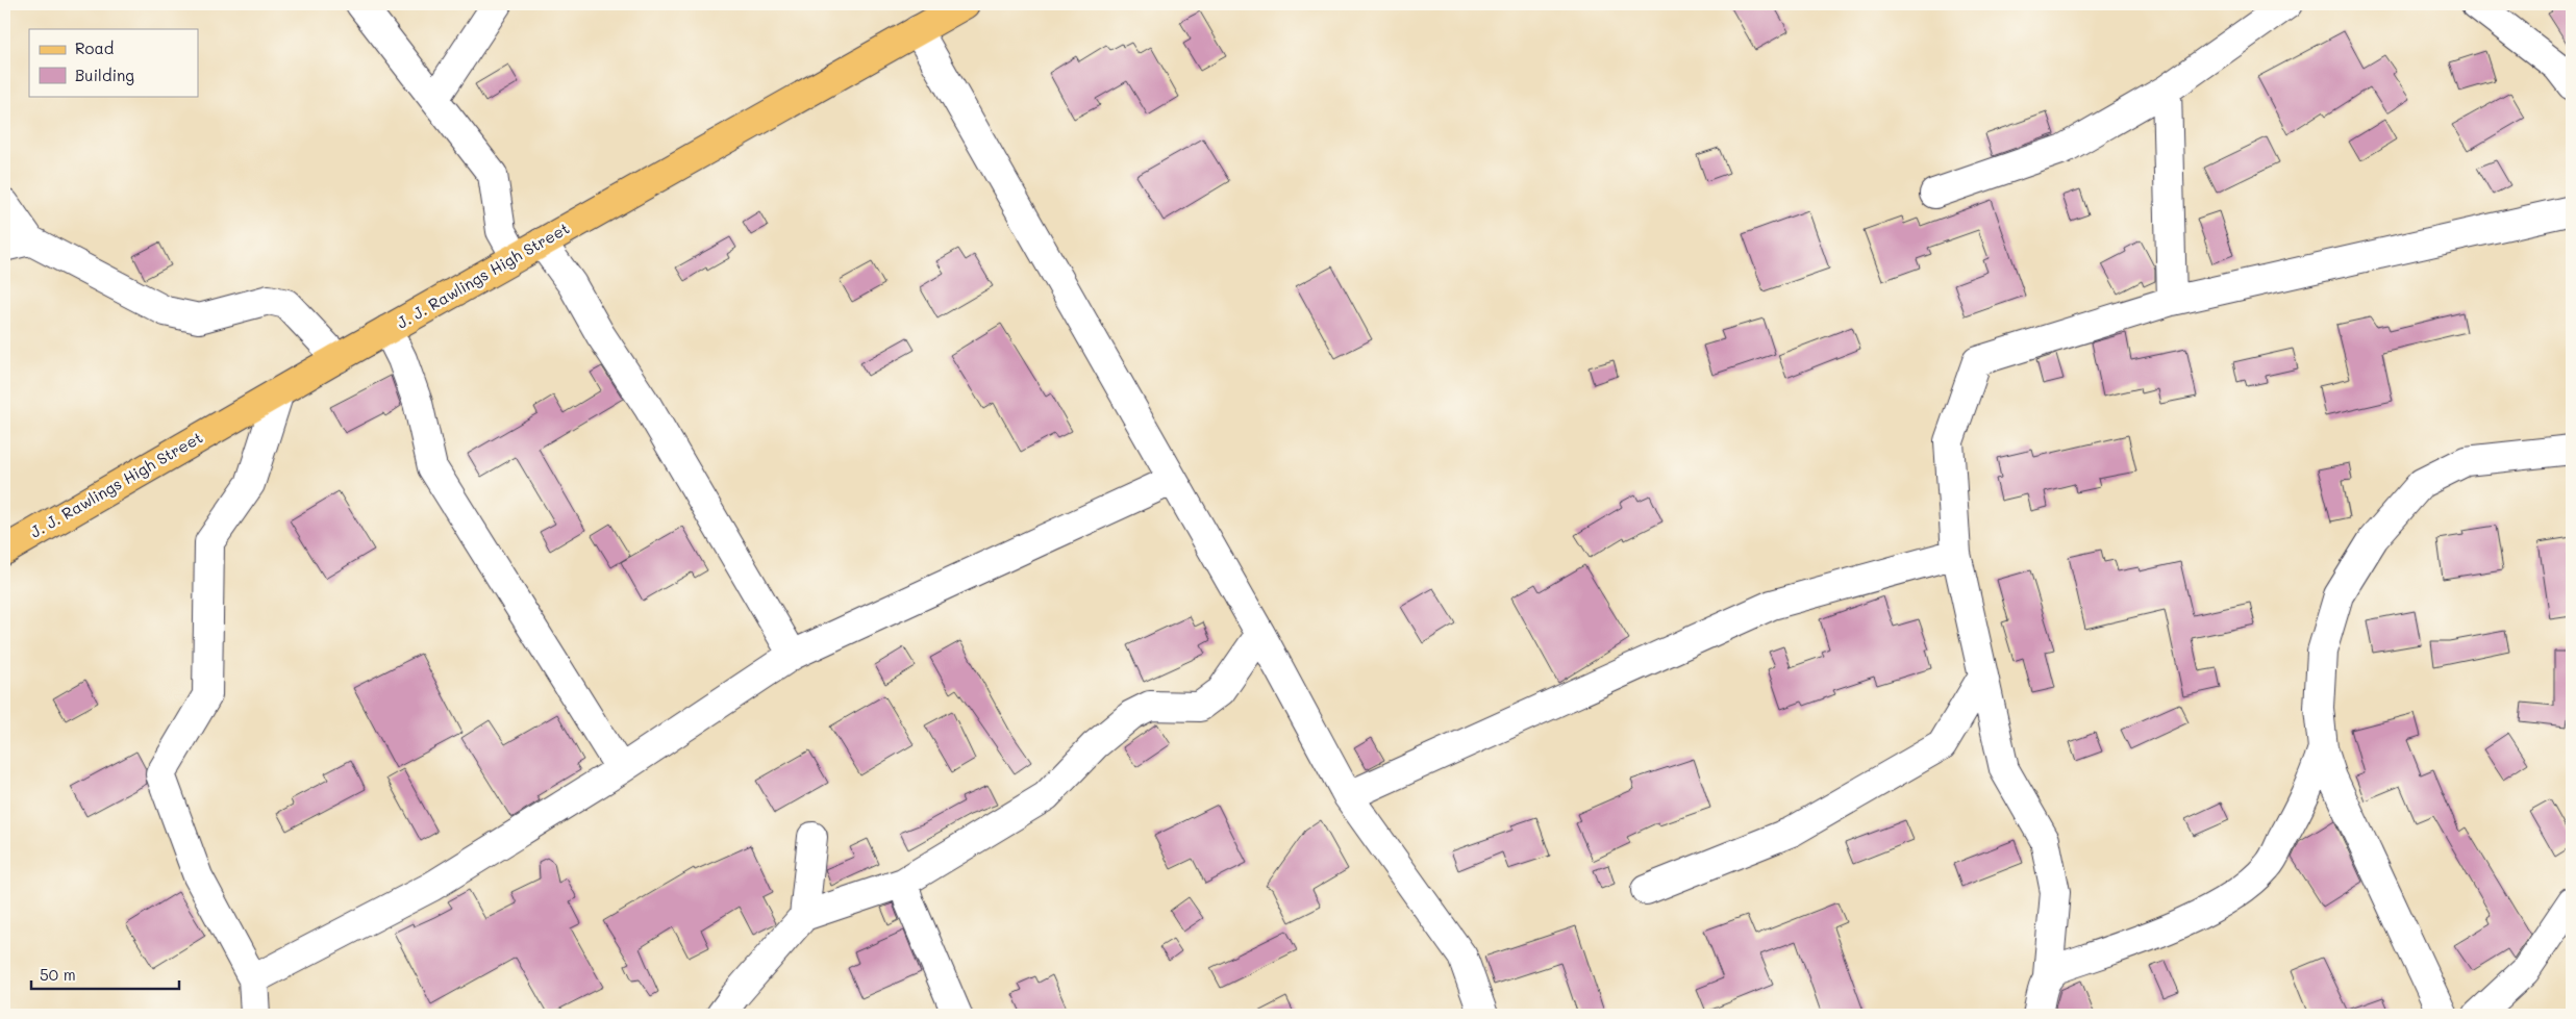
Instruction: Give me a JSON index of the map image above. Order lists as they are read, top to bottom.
{
  "streets": {
    "main road": ["J. J. Rawlings High Street"]
  },
  "legend": ["Road", "Building"],
  "scale_bar": "50 m"
}
